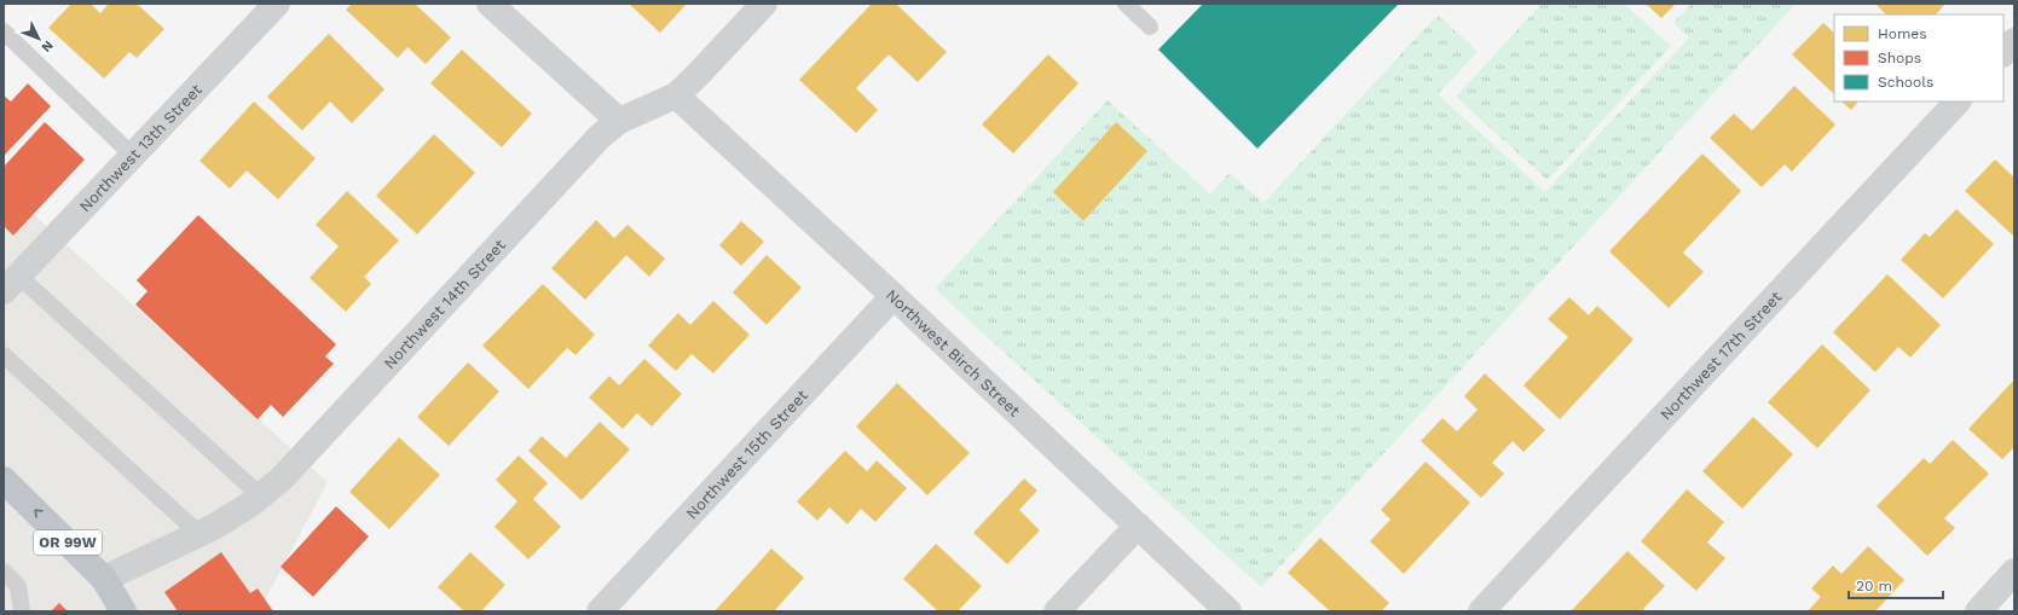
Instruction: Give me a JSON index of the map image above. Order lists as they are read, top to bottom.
{
  "streets": {
    "highway": ["OR 99W"],
    "street": [
      "Northwest 13th Street",
      "Northwest 14th Street",
      "Northwest Birch Street",
      "Northwest 17th Street",
      "Northwest 15th Street"
    ]
  },
  "crossings": [
    ["Northwest 14th Street", "Northwest Birch Street"],
    ["Northwest 14th Street", "OR 99W"],
    ["Northwest Birch Street", "Northwest 15th Street"]
  ],
  "legend": ["Homes", "Shops", "Schools"],
  "scale_bar": "20 m",
  "north": "bottom right"
}
